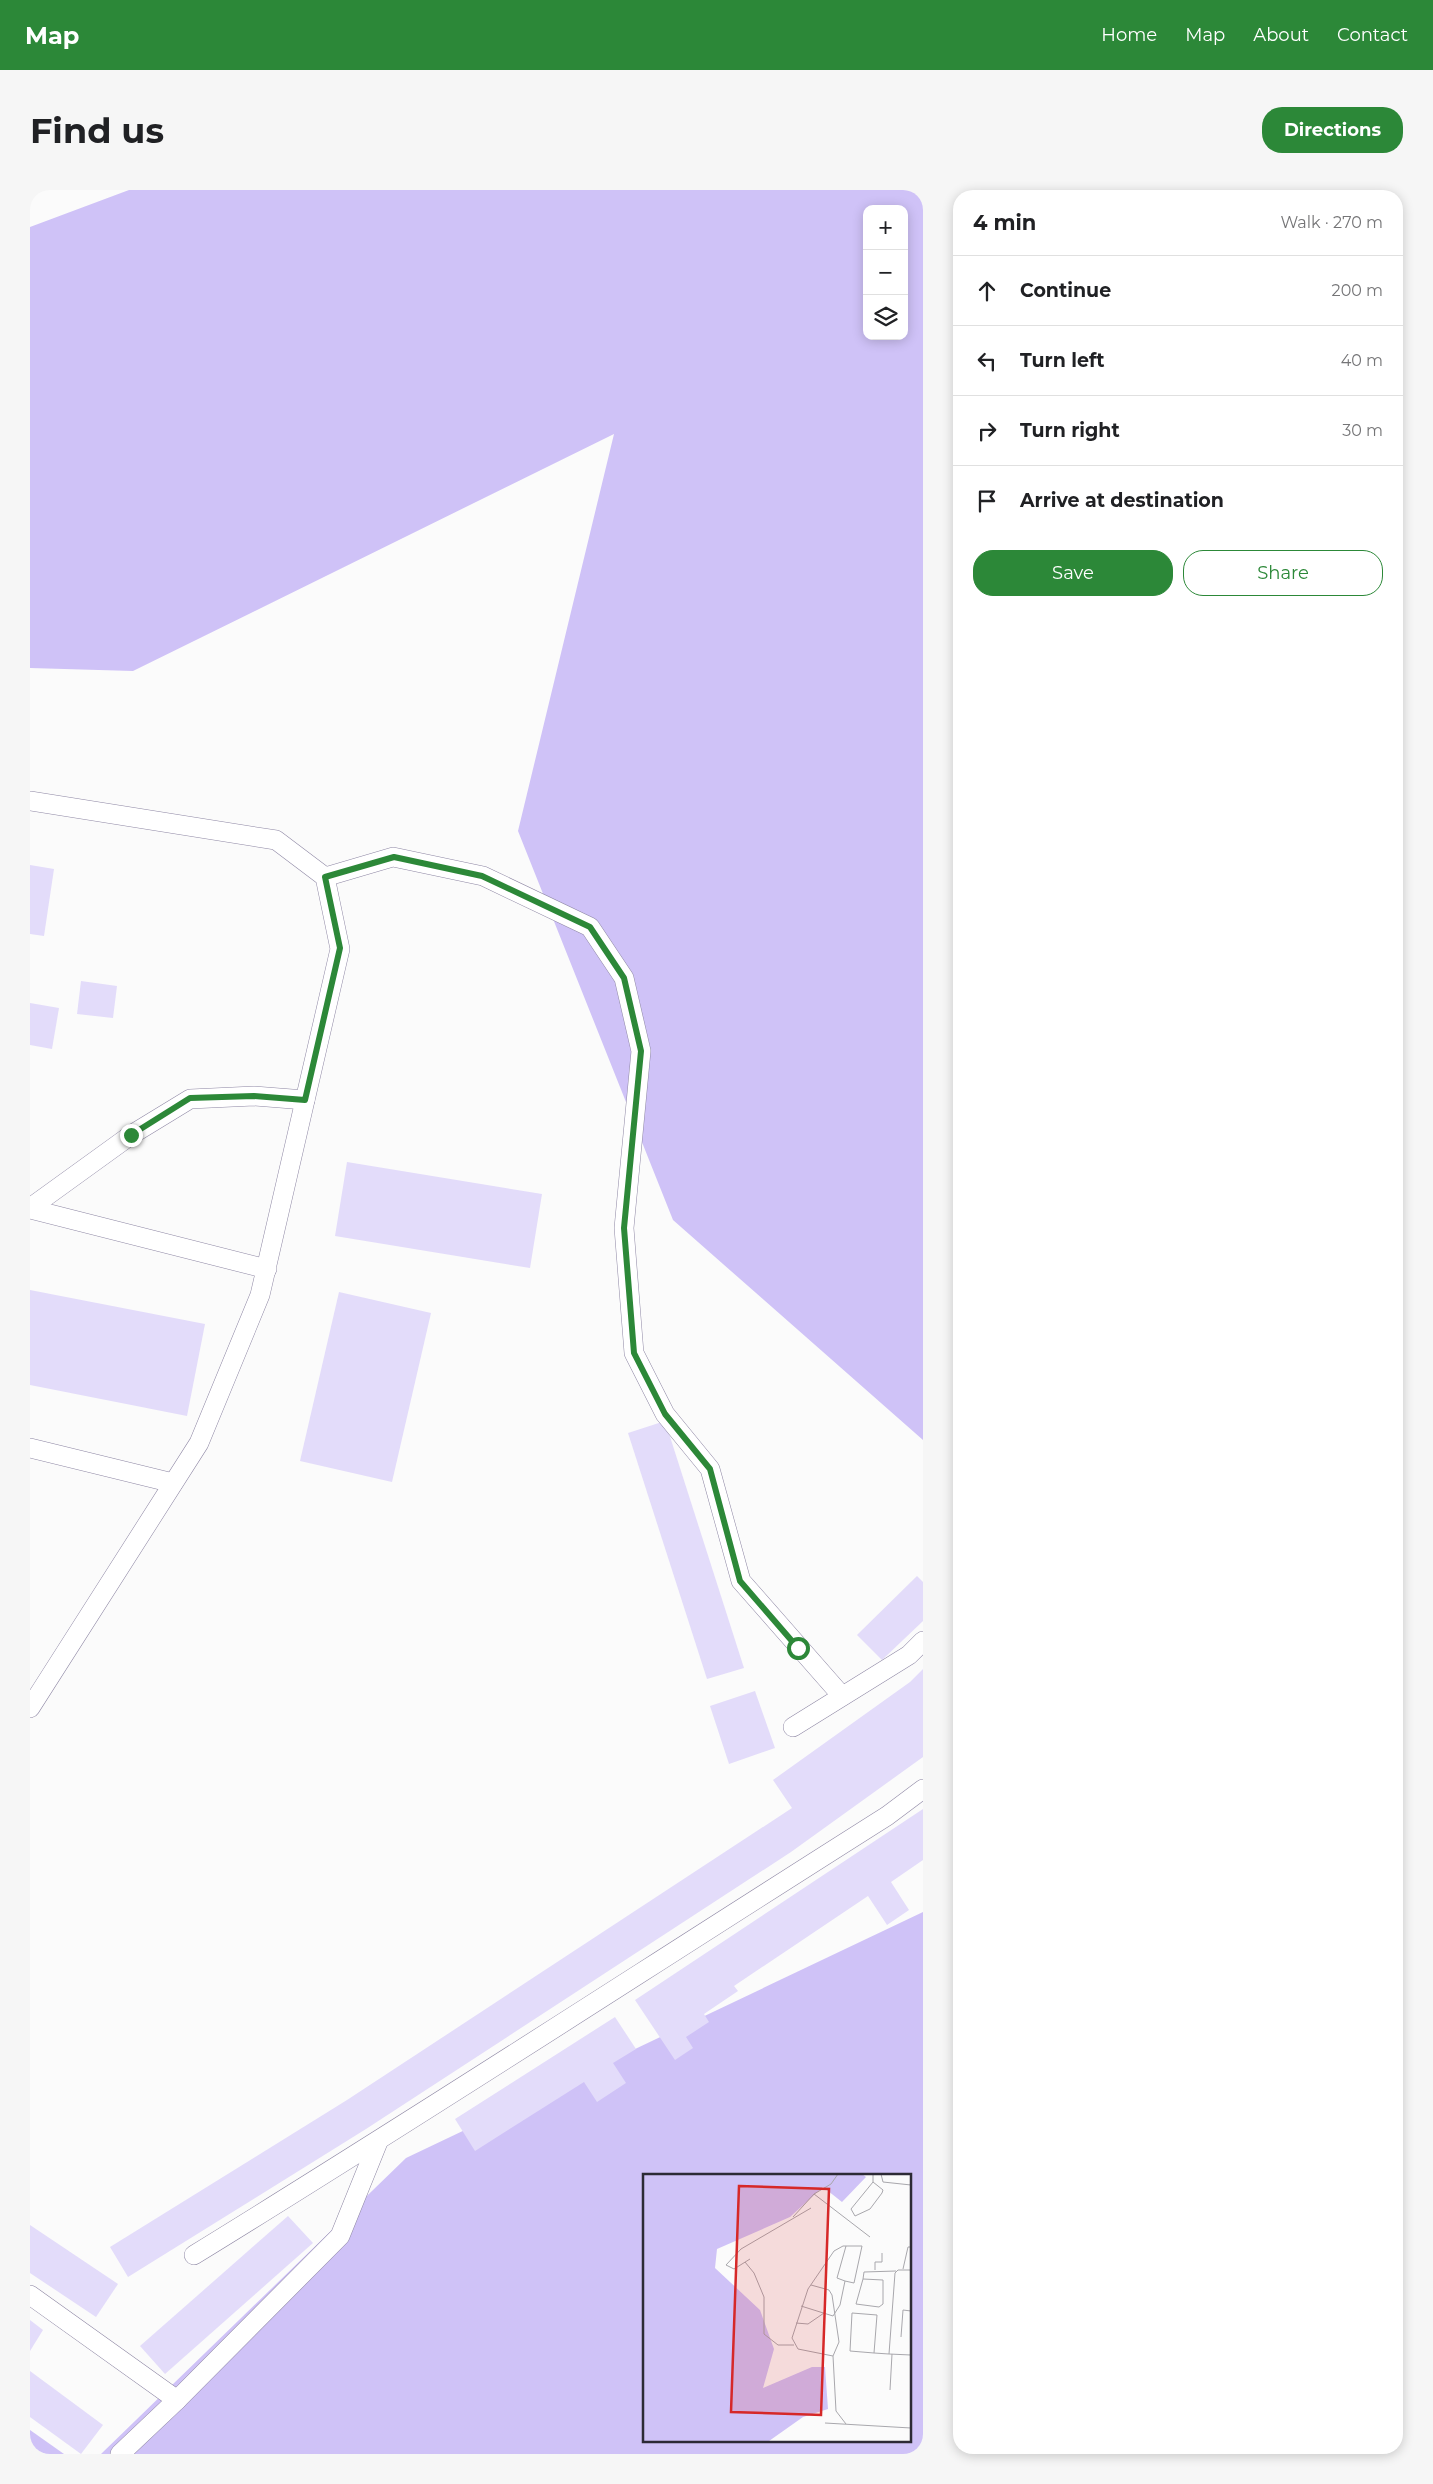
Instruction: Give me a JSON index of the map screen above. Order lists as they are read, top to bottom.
{
  "page": {
    "header": "Map",
    "nav": [
      "Home",
      "Map",
      "About",
      "Contact"
    ],
    "buttons": [
      "Directions",
      ["Save", "Share"]
    ],
    "title": "Find us",
    "heading": ["4 min", "Walk · 270 m"],
    "map_buttons": ["+", "−"],
    "list": [
      ["Continue", "200 m"],
      ["Turn left", "40 m"],
      ["Turn right", "30 m"],
      "Arrive at destination"
    ]
  }
}
